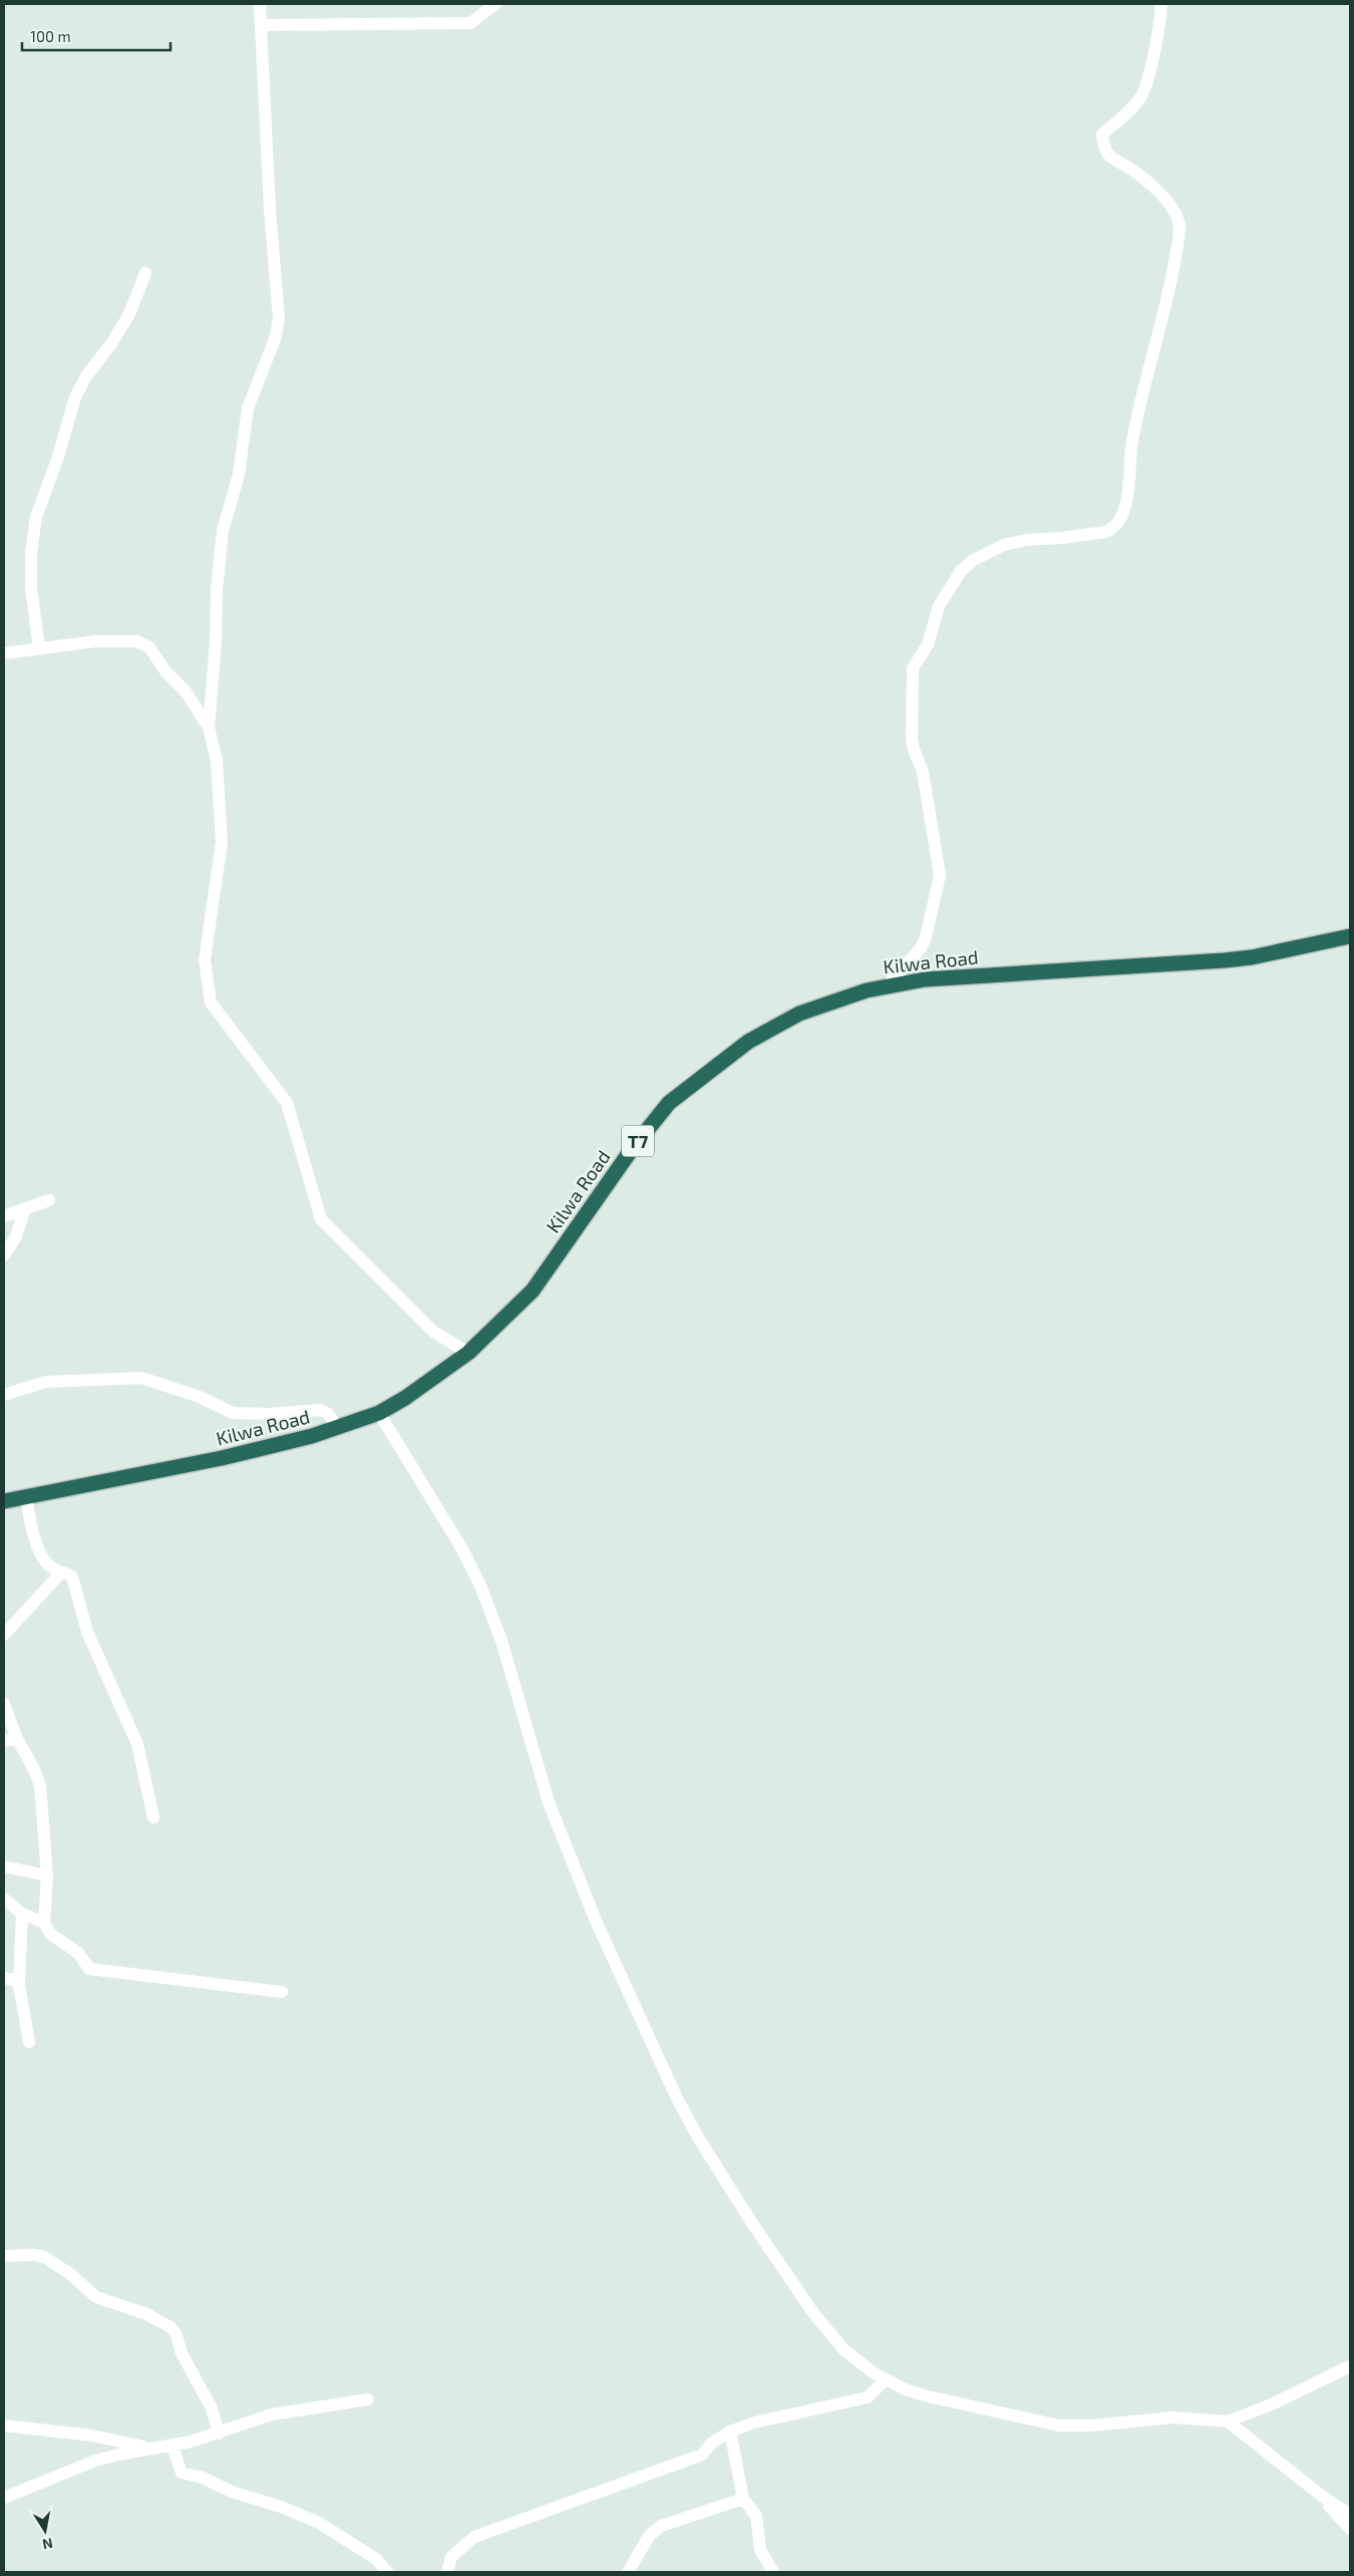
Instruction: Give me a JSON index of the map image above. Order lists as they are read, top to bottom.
{
  "streets": {
    "highway": ["Kilwa Road", "T7"]
  },
  "scale_bar": "100 m",
  "north": "bottom"
}
